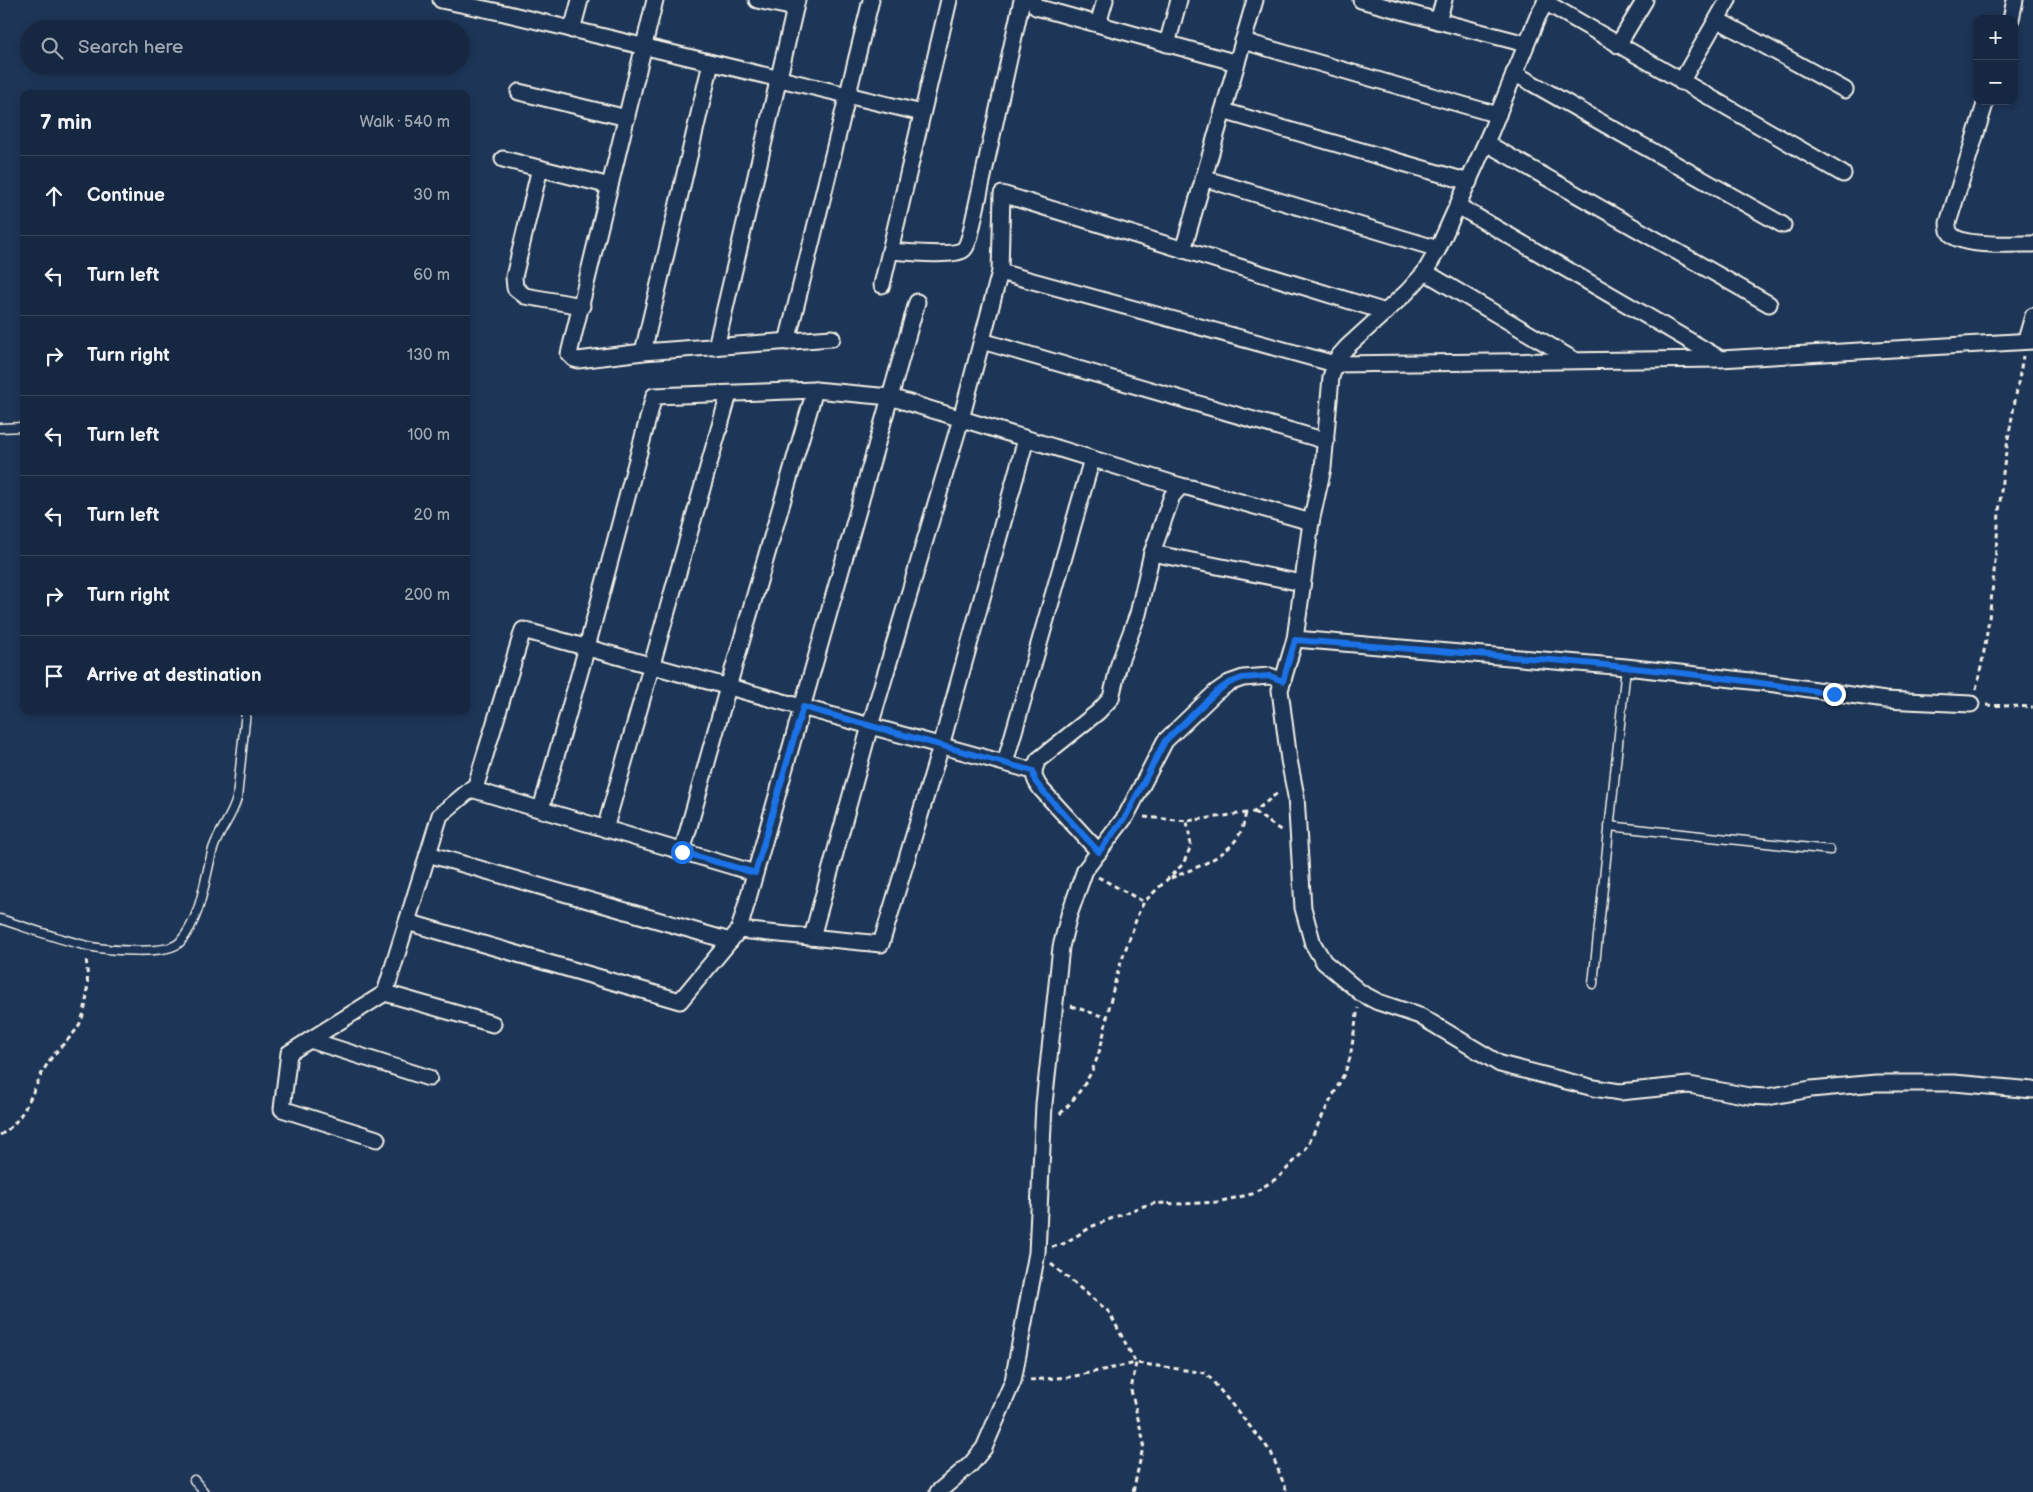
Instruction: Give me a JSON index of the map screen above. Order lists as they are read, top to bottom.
{
  "page": {
    "map_buttons": ["+", "−"],
    "search": "Search here",
    "heading": ["7 min", "Walk · 540 m"],
    "list": [
      ["Continue", "30 m"],
      ["Turn left", "60 m"],
      ["Turn right", "130 m"],
      ["Turn left", "100 m"],
      ["Turn left", "20 m"],
      ["Turn right", "200 m"],
      "Arrive at destination"
    ]
  }
}
